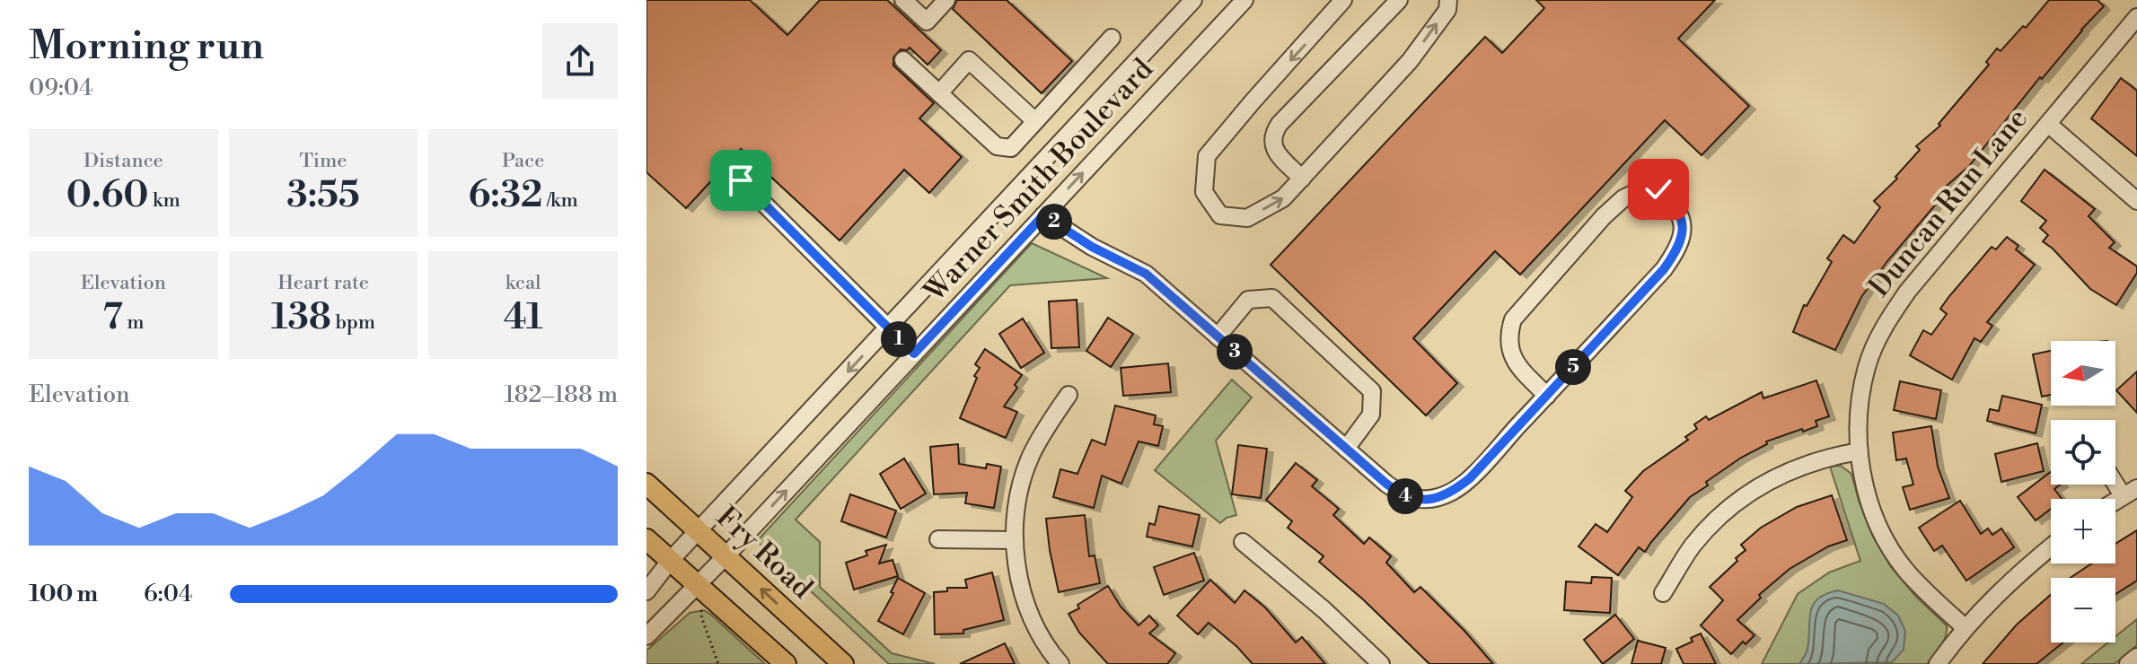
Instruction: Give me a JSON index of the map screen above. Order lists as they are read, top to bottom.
{
  "streets": {
    "main road": ["Fry Road"],
    "street": ["Warner Smith Boulevard", "Duncan Run Lane"]
  },
  "crossings": [
    ["Warner Smith Boulevard", "Fry Road"]
  ],
  "north": "left",
  "page": {
    "heading": ["Morning run", "09:04"],
    "stats": [
      ["Distance", "0.60 km"],
      ["Time", "3:55"],
      ["Pace", "6:32 /km"],
      ["Elevation", "7 m"],
      ["Heart rate", "138 bpm"],
      ["kcal", "41"]
    ],
    "pins": [
      "2",
      "1",
      "3",
      "5",
      "4"
    ],
    "map_buttons": ["+", "−"],
    "chart": ["Elevation", "182–188 m"],
    "list": [
      {
        "name": "100 m",
        "note": "6:04"
      }
    ]
  }
}
